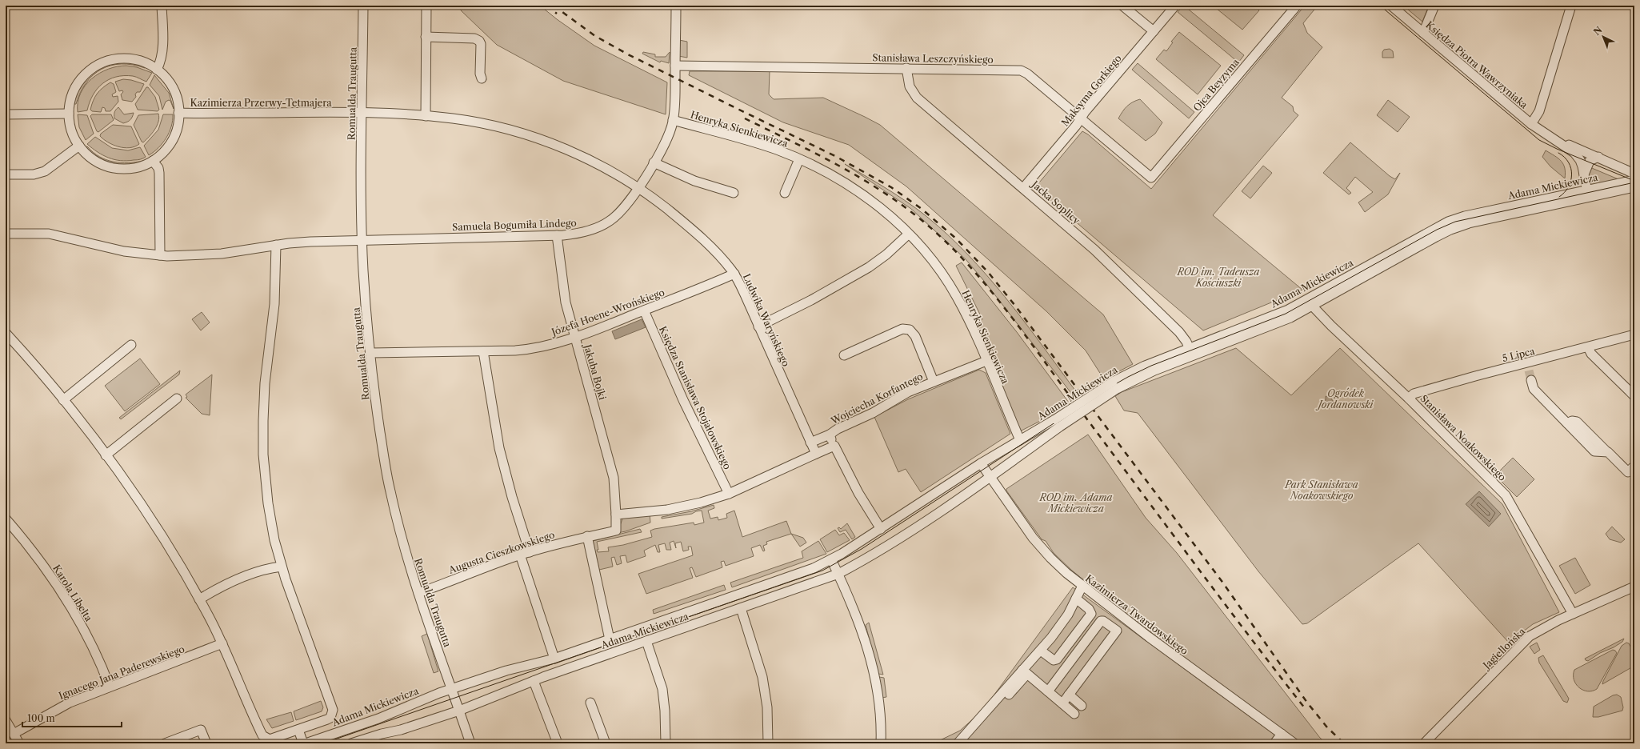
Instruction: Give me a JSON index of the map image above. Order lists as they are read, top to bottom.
{
  "streets": {
    "street": [
      "Stanisława Leszczyńskiego",
      "Księdza Piotra Wawrzyniaka",
      "Ojca Beyzyma",
      "Maksyma Gorkiego",
      "Romualda Traugutta",
      "Kazimierza Przerwy-Tetmajera",
      "Henryka Sienkiewicza",
      "Adama Mickiewicza",
      "Jacka Soplicy",
      "Samuela Bogumiła Lindego",
      "Józefa Hoene-Wrońskiego",
      "Ludwika Waryńskiego",
      "5 Lipca",
      "Jakuba Bojki",
      "Księdza Stanisława Stojałowskiego",
      "Wojciecha Korfantego",
      "Stanisława Noakowskiego",
      "Augusta Cieszkowskiego",
      "Karola Libelta",
      "Kazimierza Twardowskiego",
      "Jagiellońska",
      "Ignacego Jana Paderewskiego"
    ]
  },
  "crossings": [
    ["Stanisława Leszczyńskiego", "Ojca Beyzyma"],
    ["Stanisława Leszczyńskiego", "Maksyma Gorkiego"],
    ["Stanisława Leszczyńskiego", "Jacka Soplicy"],
    ["Stanisława Leszczyńskiego", "Samuela Bogumiła Lindego"],
    ["Księdza Piotra Wawrzyniaka", "Adama Mickiewicza"],
    ["Maksyma Gorkiego", "Jacka Soplicy"],
    ["Romualda Traugutta", "Kazimierza Przerwy-Tetmajera"],
    ["Romualda Traugutta", "Adama Mickiewicza"],
    ["Romualda Traugutta", "Samuela Bogumiła Lindego"],
    ["Romualda Traugutta", "Józefa Hoene-Wrońskiego"],
    ["Romualda Traugutta", "Ludwika Waryńskiego"],
    ["Romualda Traugutta", "Augusta Cieszkowskiego"],
    ["Kazimierza Przerwy-Tetmajera", "Ludwika Waryńskiego"],
    ["Henryka Sienkiewicza", "Adama Mickiewicza"],
    ["Henryka Sienkiewicza", "Samuela Bogumiła Lindego"],
    ["Henryka Sienkiewicza", "Wojciecha Korfantego"],
    ["Adama Mickiewicza", "Jacka Soplicy"],
    ["Adama Mickiewicza", "Stanisława Noakowskiego"],
    ["Adama Mickiewicza", "Kazimierza Twardowskiego"],
    ["Adama Mickiewicza", "Ignacego Jana Paderewskiego"],
    ["Samuela Bogumiła Lindego", "Ludwika Waryńskiego"],
    ["Samuela Bogumiła Lindego", "Jakuba Bojki"],
    ["Józefa Hoene-Wrońskiego", "Ludwika Waryńskiego"],
    ["Józefa Hoene-Wrońskiego", "Jakuba Bojki"],
    ["Józefa Hoene-Wrońskiego", "Księdza Stanisława Stojałowskiego"],
    ["5 Lipca", "Stanisława Noakowskiego"],
    ["Jakuba Bojki", "Augusta Cieszkowskiego"],
    ["Stanisława Noakowskiego", "Jagiellońska"],
    ["Karola Libelta", "Ignacego Jana Paderewskiego"]
  ],
  "parks": [
    "ROD im. Tadeusza Kościuszki",
    "Ogródek Jordanowski",
    "Park Stanisława Noakowskiego",
    "ROD im. Adama Mickiewicza"
  ],
  "scale_bar": "100 m",
  "north": "top left"
}
